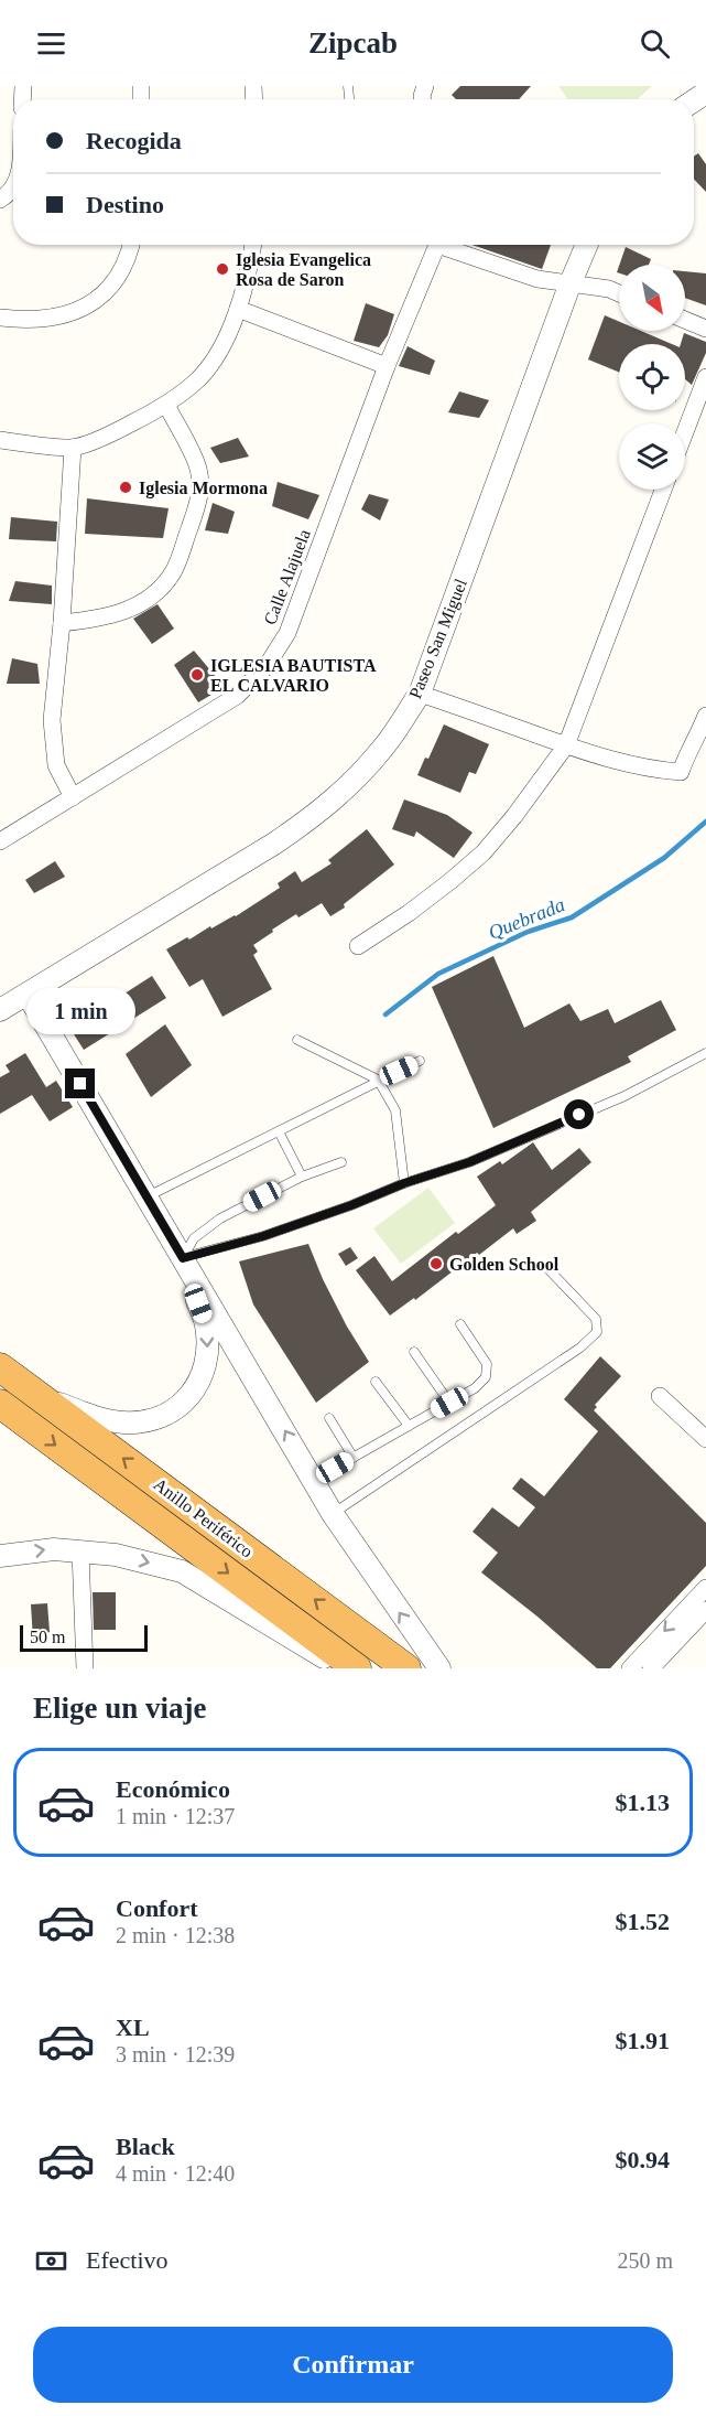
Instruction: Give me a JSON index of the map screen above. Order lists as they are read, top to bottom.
{
  "streets": {
    "highway": ["Anillo Periférico"],
    "street": ["Calle Alajuela", "Paseo San Miguel"]
  },
  "water": ["Quebrada"],
  "places": [
    "Iglesia Evangelica Rosa de Saron",
    "Iglesia Mormona",
    "IGLESIA BAUTISTA EL CALVARIO",
    "Golden School"
  ],
  "scale_bar": "50 m",
  "north": "bottom right",
  "page": {
    "header": "Zipcab",
    "banner": ["Recogida", "Destino"],
    "bubble": "1 min",
    "scale": "50 m",
    "heading": "Elige un viaje",
    "list": [
      {
        "name": "Económico",
        "note": "1 min · 12:37",
        "value": "$1.13"
      },
      {
        "name": "Confort",
        "note": "2 min · 12:38",
        "value": "$1.52"
      },
      {
        "name": "XL",
        "note": "3 min · 12:39",
        "value": "$1.91"
      },
      {
        "name": "Black",
        "note": "4 min · 12:40",
        "value": "$0.94"
      }
    ],
    "pay": ["Efectivo", "250 m"],
    "buttons": "Confirmar"
  }
}
